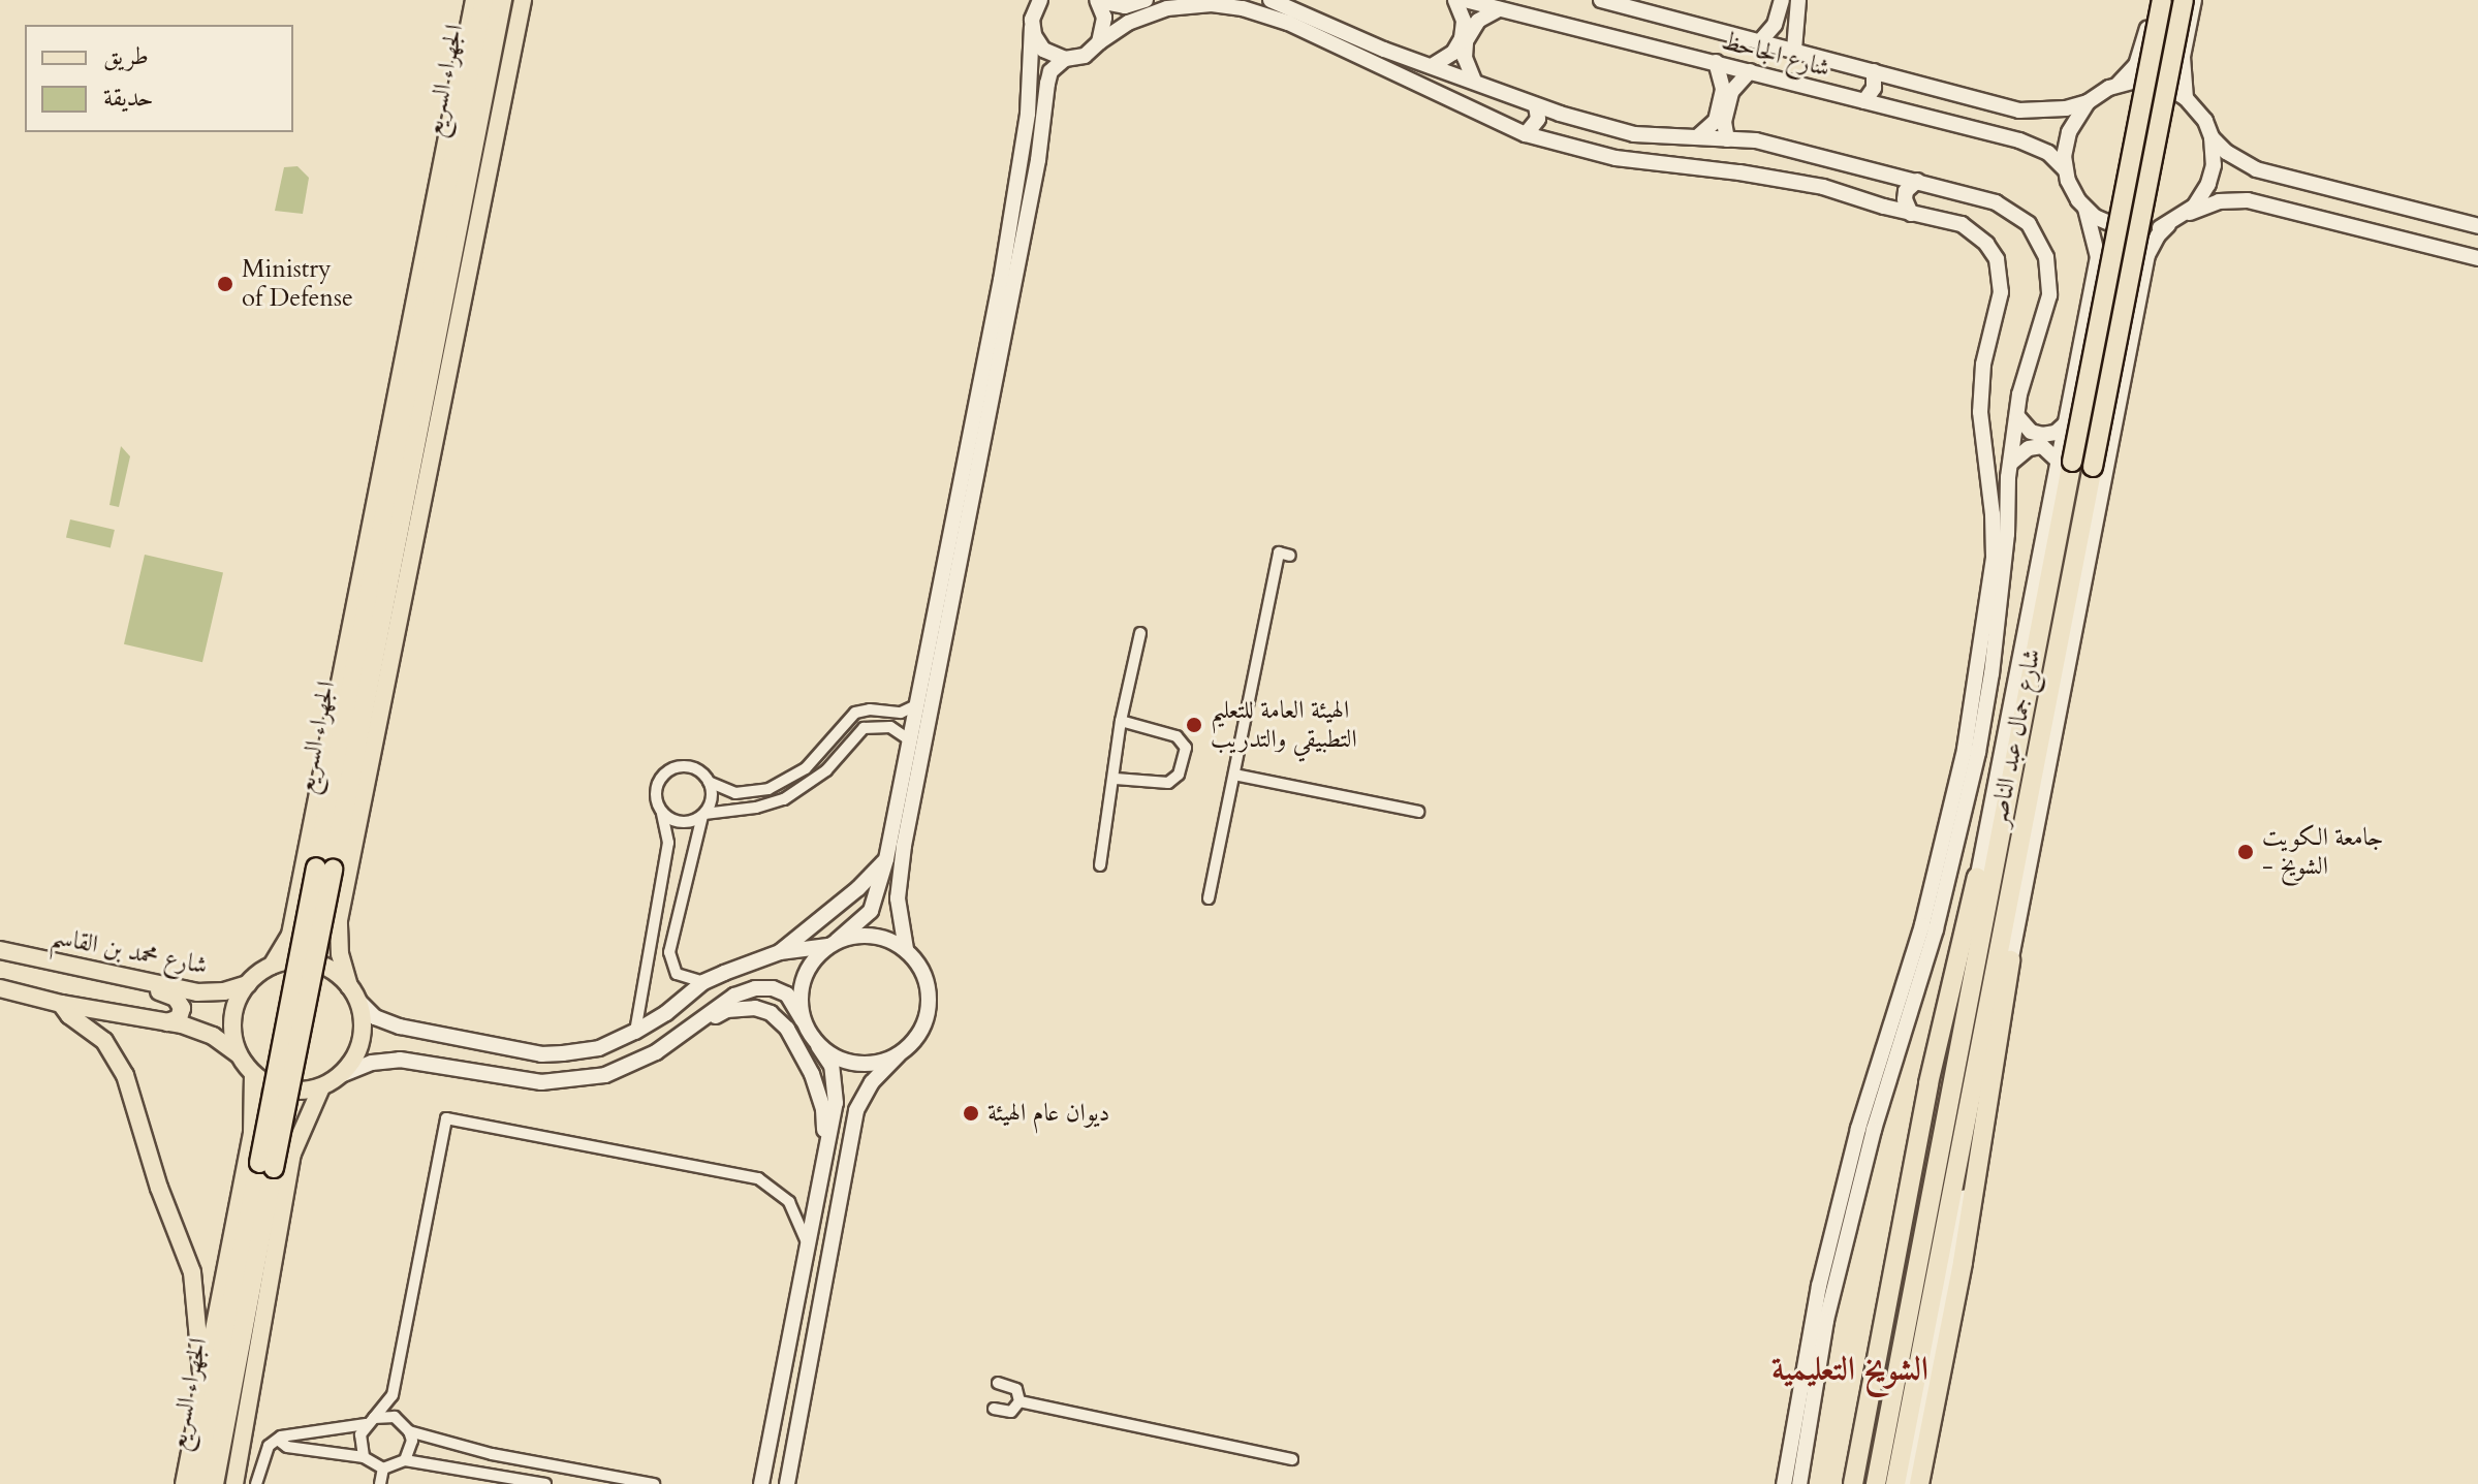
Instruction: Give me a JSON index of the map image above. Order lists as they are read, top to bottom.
{
  "streets": {
    "highway": ["الجهراء السريع", "شارع جمال عبد الناصر"],
    "main road": ["شارع محمد بن القاسم"],
    "street": ["شارع الجاحظ"]
  },
  "crossings": [
    ["الجهراء السريع", "شارع محمد بن القاسم"]
  ],
  "districts": ["الشويخ التعليمية"],
  "places": [
    "Ministry of Defense",
    "الهيئة العامة للتعليم التطبيقي والتدريب",
    "جامعة الكويت - الشويخ",
    "ديوان عام الهيئة"
  ],
  "legend": ["طريق", "حديقة"]
}
